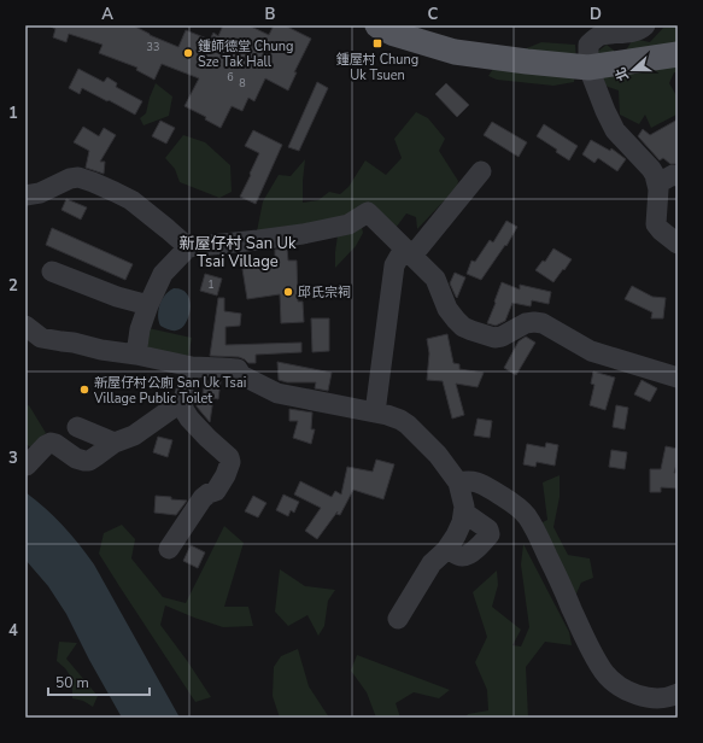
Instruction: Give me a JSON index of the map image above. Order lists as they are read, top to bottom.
{
  "districts": ["新屋仔村 San Uk Tsai Village"],
  "places": {
    "transit": ["鍾屋村 Chung Uk Tsuen"],
    "other": ["鍾師德堂 Chung Sze Tak Hall", "邱氏宗祠", "新屋仔村公廁 San Uk Tsai Village Public Toilet"]
  },
  "house_numbers": [
    "33",
    "6",
    "8",
    "1"
  ],
  "scale_bar": "50 m",
  "north": "left",
  "grid": {
    "columns": [
      "A",
      "B",
      "C",
      "D"
    ],
    "rows": [
      "1",
      "2",
      "3",
      "4"
    ]
  }
}
